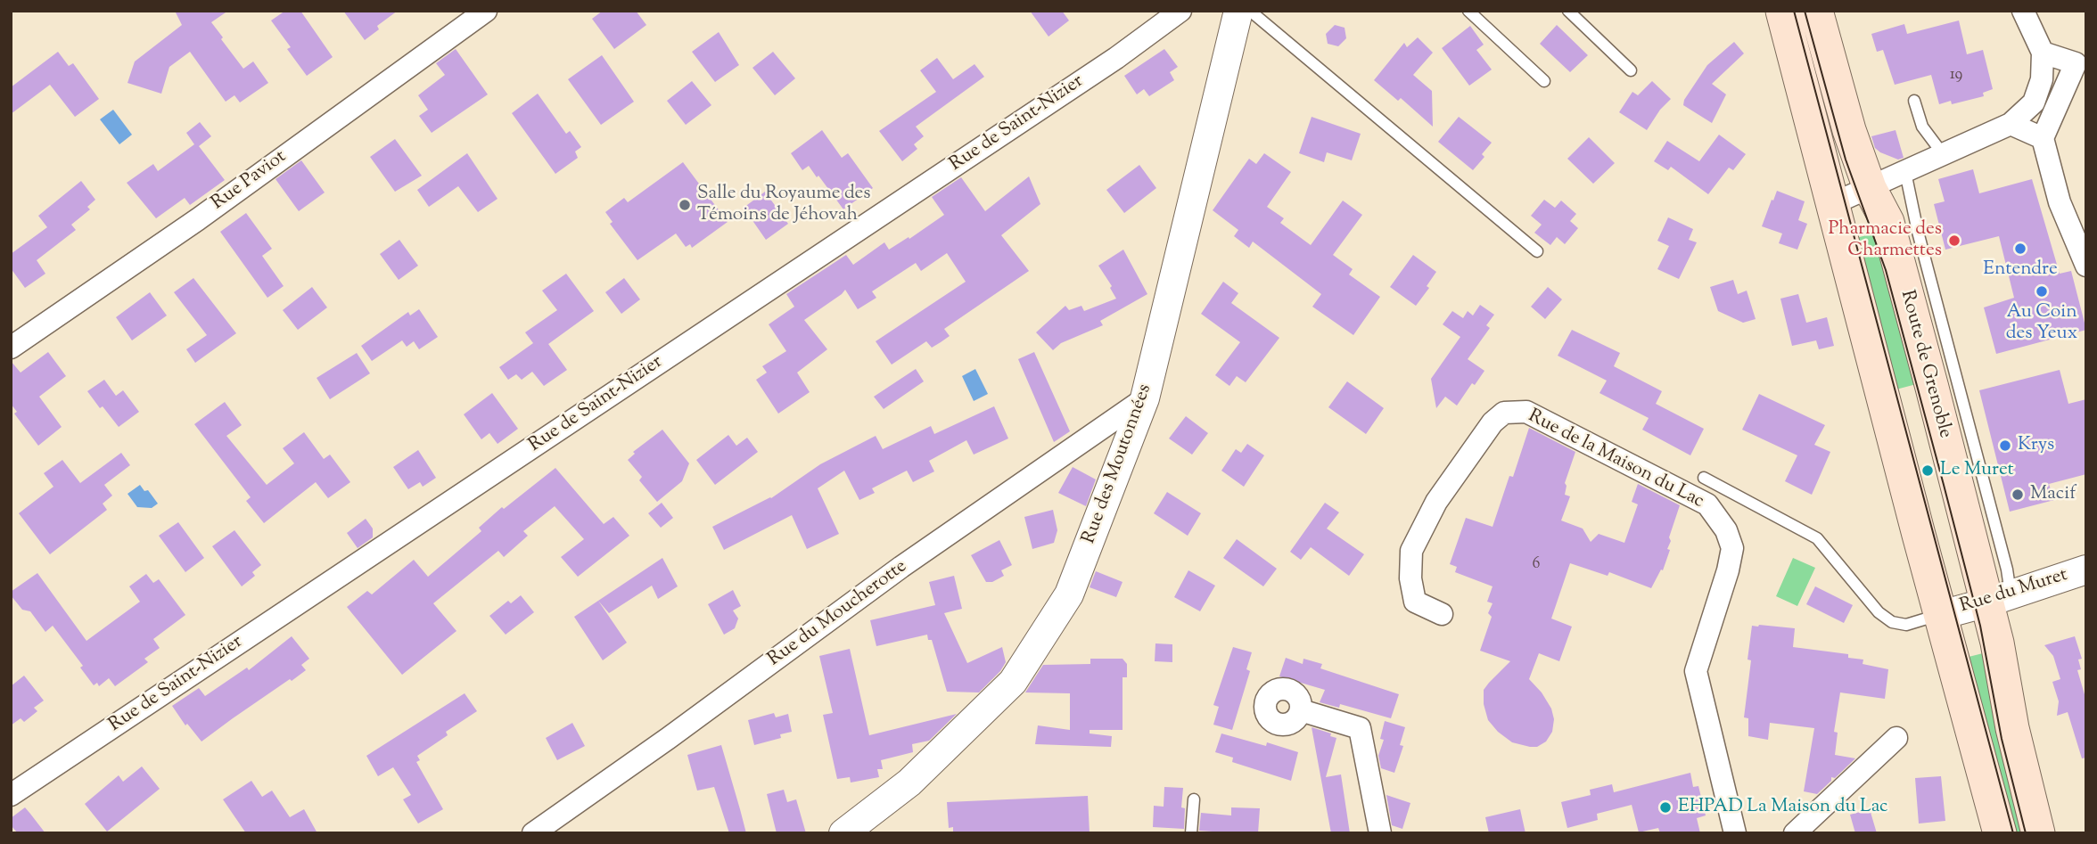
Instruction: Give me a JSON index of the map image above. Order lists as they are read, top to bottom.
{
  "streets": {
    "main road": ["Route de Grenoble"],
    "street": [
      "Rue de Saint-Nizier",
      "Rue Paviot",
      "Rue de la Maison du Lac",
      "Rue des Moutonnées",
      "Rue du Muret",
      "Rue du Moucherotte"
    ]
  },
  "crossings": [
    ["Route de Grenoble", "Rue du Muret"],
    ["Rue des Moutonnées", "Rue du Moucherotte"]
  ],
  "places": [
    "Salle du Royaume des Témoins de Jéhovah",
    "Pharmacie des Charmettes",
    "Entendre",
    "Au Coin des Yeux",
    "Krys",
    "Le Muret",
    "Macif",
    "EHPAD La Maison du Lac"
  ],
  "house_numbers": ["19", "6"]
}
